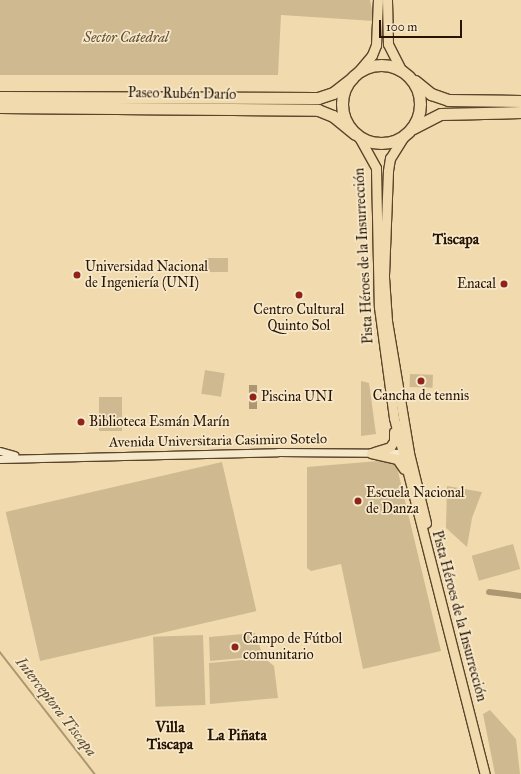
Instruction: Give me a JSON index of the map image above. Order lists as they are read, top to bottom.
{
  "streets": {
    "highway": ["Paseo Rubén Darío"],
    "main road": ["Pista Héroes de la Insurrección"],
    "street": ["Avenida Universitaria Casimiro Sotelo"]
  },
  "crossings": [
    ["Paseo Rubén Darío", "Pista Héroes de la Insurrección"],
    ["Pista Héroes de la Insurrección", "Avenida Universitaria Casimiro Sotelo"]
  ],
  "districts": ["Tiscapa", "Villa Tiscapa", "La Piñata"],
  "water": ["Interceptora Tiscapa"],
  "parks": ["Sector Catedral"],
  "places": [
    "Universidad Nacional de Ingeniería (UNI)",
    "Enacal",
    "Centro Cultural Quinto Sol",
    "Cancha de tennis",
    "Piscina UNI",
    "Biblioteca Esmán Marín",
    "Escuela Nacional de Danza",
    "Campo de Fútbol comunitario"
  ],
  "scale_bar": "100 m"
}
